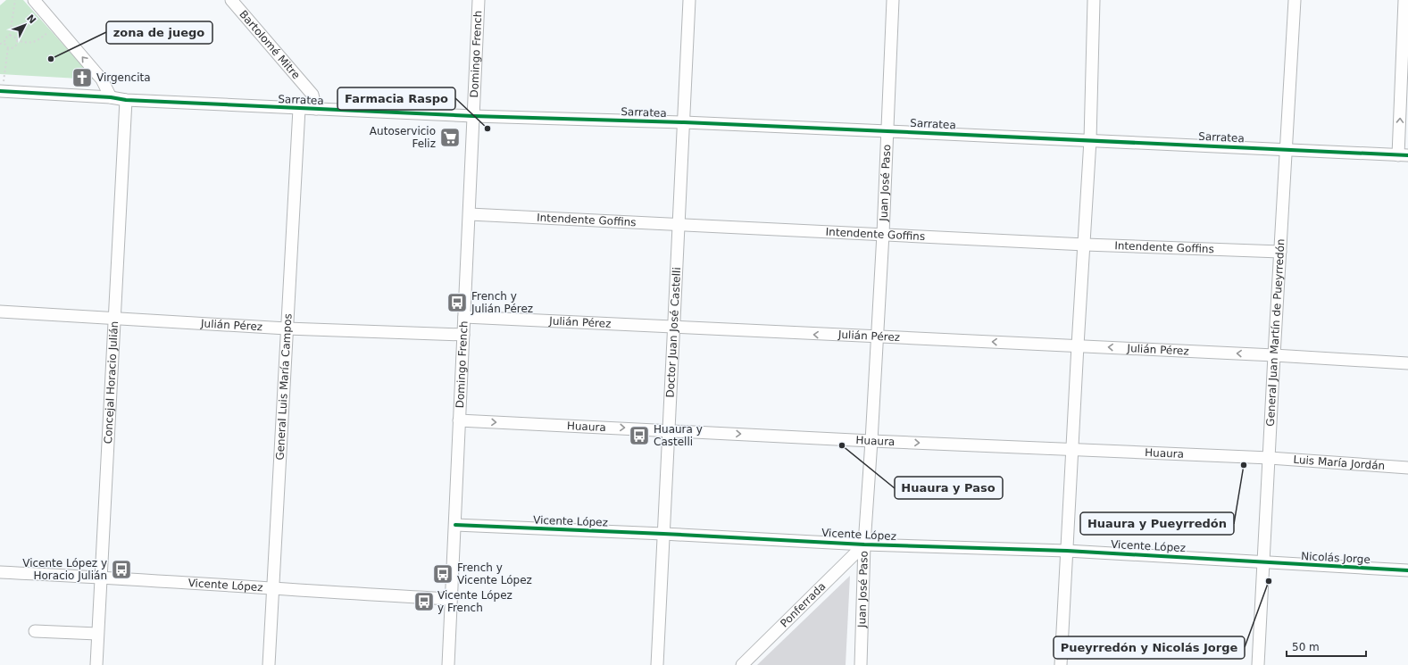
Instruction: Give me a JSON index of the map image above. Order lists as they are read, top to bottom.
{
  "streets": {
    "street": [
      "Bartolomé Mitre",
      "Domingo French",
      "Sarratea",
      "Juan José Paso",
      "Intendente Goffins",
      "Julián Pérez",
      "Doctor Juan José Castelli",
      "General Juan Martín de Pueyrredón",
      "Concejal Horacio Julián",
      "General Luis María Campos",
      "Huaura",
      "Luis María Jordán",
      "Vicente López",
      "Nicolás Jorge",
      "Ponferrada"
    ]
  },
  "crossings": [
    ["Bartolomé Mitre", "Sarratea"],
    ["Domingo French", "Sarratea"],
    ["Domingo French", "Intendente Goffins"],
    ["Domingo French", "Julián Pérez"],
    ["Domingo French", "Huaura"],
    ["Domingo French", "Vicente López"],
    ["Sarratea", "Juan José Paso"],
    ["Sarratea", "Doctor Juan José Castelli"],
    ["Sarratea", "General Juan Martín de Pueyrredón"],
    ["Sarratea", "Concejal Horacio Julián"],
    ["Sarratea", "General Luis María Campos"],
    ["Juan José Paso", "Intendente Goffins"],
    ["Juan José Paso", "Julián Pérez"],
    ["Juan José Paso", "Huaura"],
    ["Juan José Paso", "Vicente López"],
    ["Juan José Paso", "Ponferrada"],
    ["Intendente Goffins", "Doctor Juan José Castelli"],
    ["Intendente Goffins", "General Juan Martín de Pueyrredón"],
    ["Julián Pérez", "Doctor Juan José Castelli"],
    ["Julián Pérez", "General Juan Martín de Pueyrredón"],
    ["Julián Pérez", "Concejal Horacio Julián"],
    ["Julián Pérez", "General Luis María Campos"],
    ["Doctor Juan José Castelli", "Huaura"],
    ["Doctor Juan José Castelli", "Vicente López"],
    ["General Juan Martín de Pueyrredón", "Huaura"],
    ["General Juan Martín de Pueyrredón", "Luis María Jordán"],
    ["General Juan Martín de Pueyrredón", "Vicente López"],
    ["General Juan Martín de Pueyrredón", "Nicolás Jorge"],
    ["Concejal Horacio Julián", "Vicente López"],
    ["General Luis María Campos", "Vicente López"],
    ["Huaura", "Luis María Jordán"],
    ["Vicente López", "Nicolás Jorge"],
    ["Vicente López", "Ponferrada"]
  ],
  "one_way": ["Julián Pérez", "Huaura"],
  "places": {
    "other": [
      "zona de juego",
      "Farmacia Raspo",
      "Huaura y Paso",
      "Huaura y Pueyrredón",
      "Pueyrredón y Nicolás Jorge"
    ],
    "church": ["Virgencita"],
    "supermarket": ["Autoservicio Feliz"],
    "bus stop": [
      "French y Julián Pérez",
      "Huaura y Castelli",
      "Vicente López y Horacio Julián",
      "French y Vicente López",
      "Vicente López y French"
    ]
  },
  "scale_bar": "50 m",
  "north": "top right"
}
